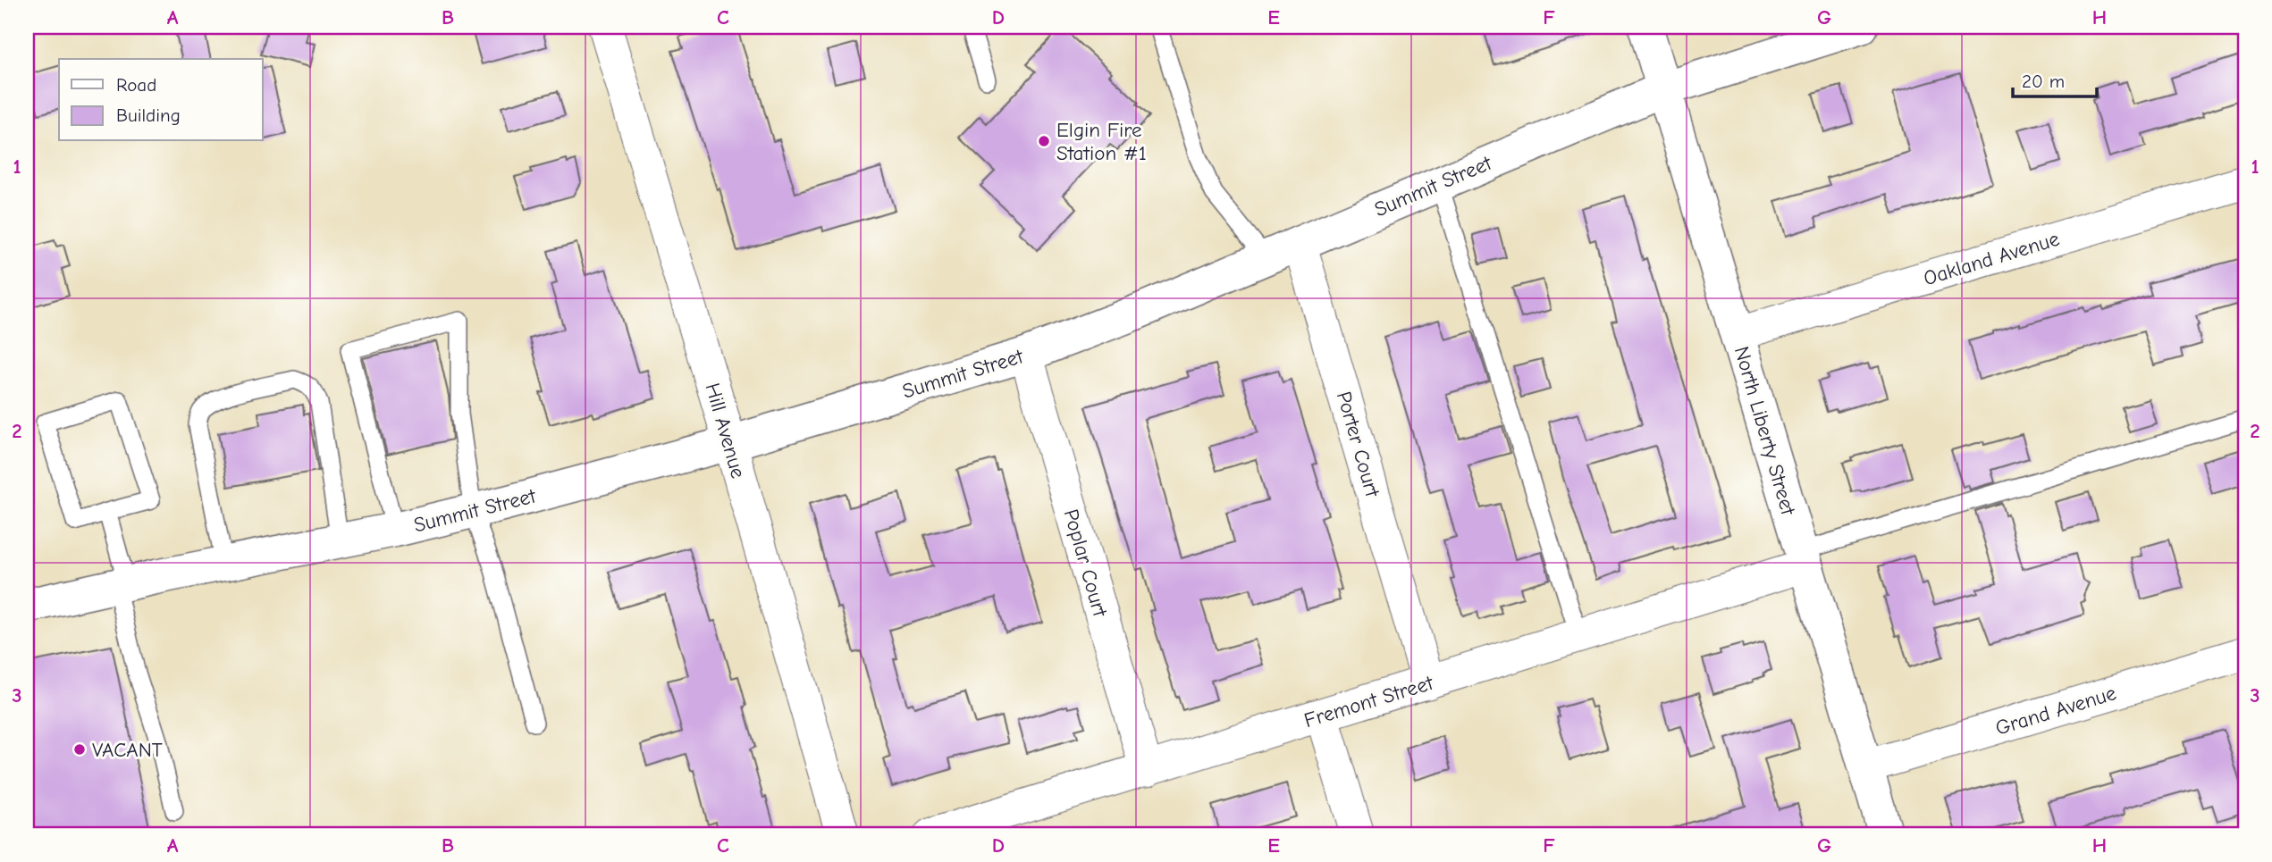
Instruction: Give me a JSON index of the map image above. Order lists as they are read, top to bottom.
{
  "streets": {
    "main road": ["Summit Street", "North Liberty Street"],
    "street": [
      "Oakland Avenue",
      "Hill Avenue",
      "Porter Court",
      "Poplar Court",
      "Fremont Street",
      "Grand Avenue"
    ]
  },
  "crossings": [
    ["Summit Street", "Hill Avenue"],
    ["Summit Street", "North Liberty Street"],
    ["Summit Street", "Porter Court"],
    ["Summit Street", "Poplar Court"],
    ["Oakland Avenue", "North Liberty Street"],
    ["North Liberty Street", "Fremont Street"],
    ["North Liberty Street", "Grand Avenue"],
    ["Porter Court", "Fremont Street"],
    ["Poplar Court", "Fremont Street"]
  ],
  "places": ["Elgin Fire Station #1", "VACANT"],
  "legend": ["Road", "Building"],
  "scale_bar": "20 m",
  "grid": {
    "columns": [
      "A",
      "B",
      "C",
      "D",
      "E",
      "F",
      "G",
      "H"
    ],
    "rows": ["1", "2", "3"]
  }
}
